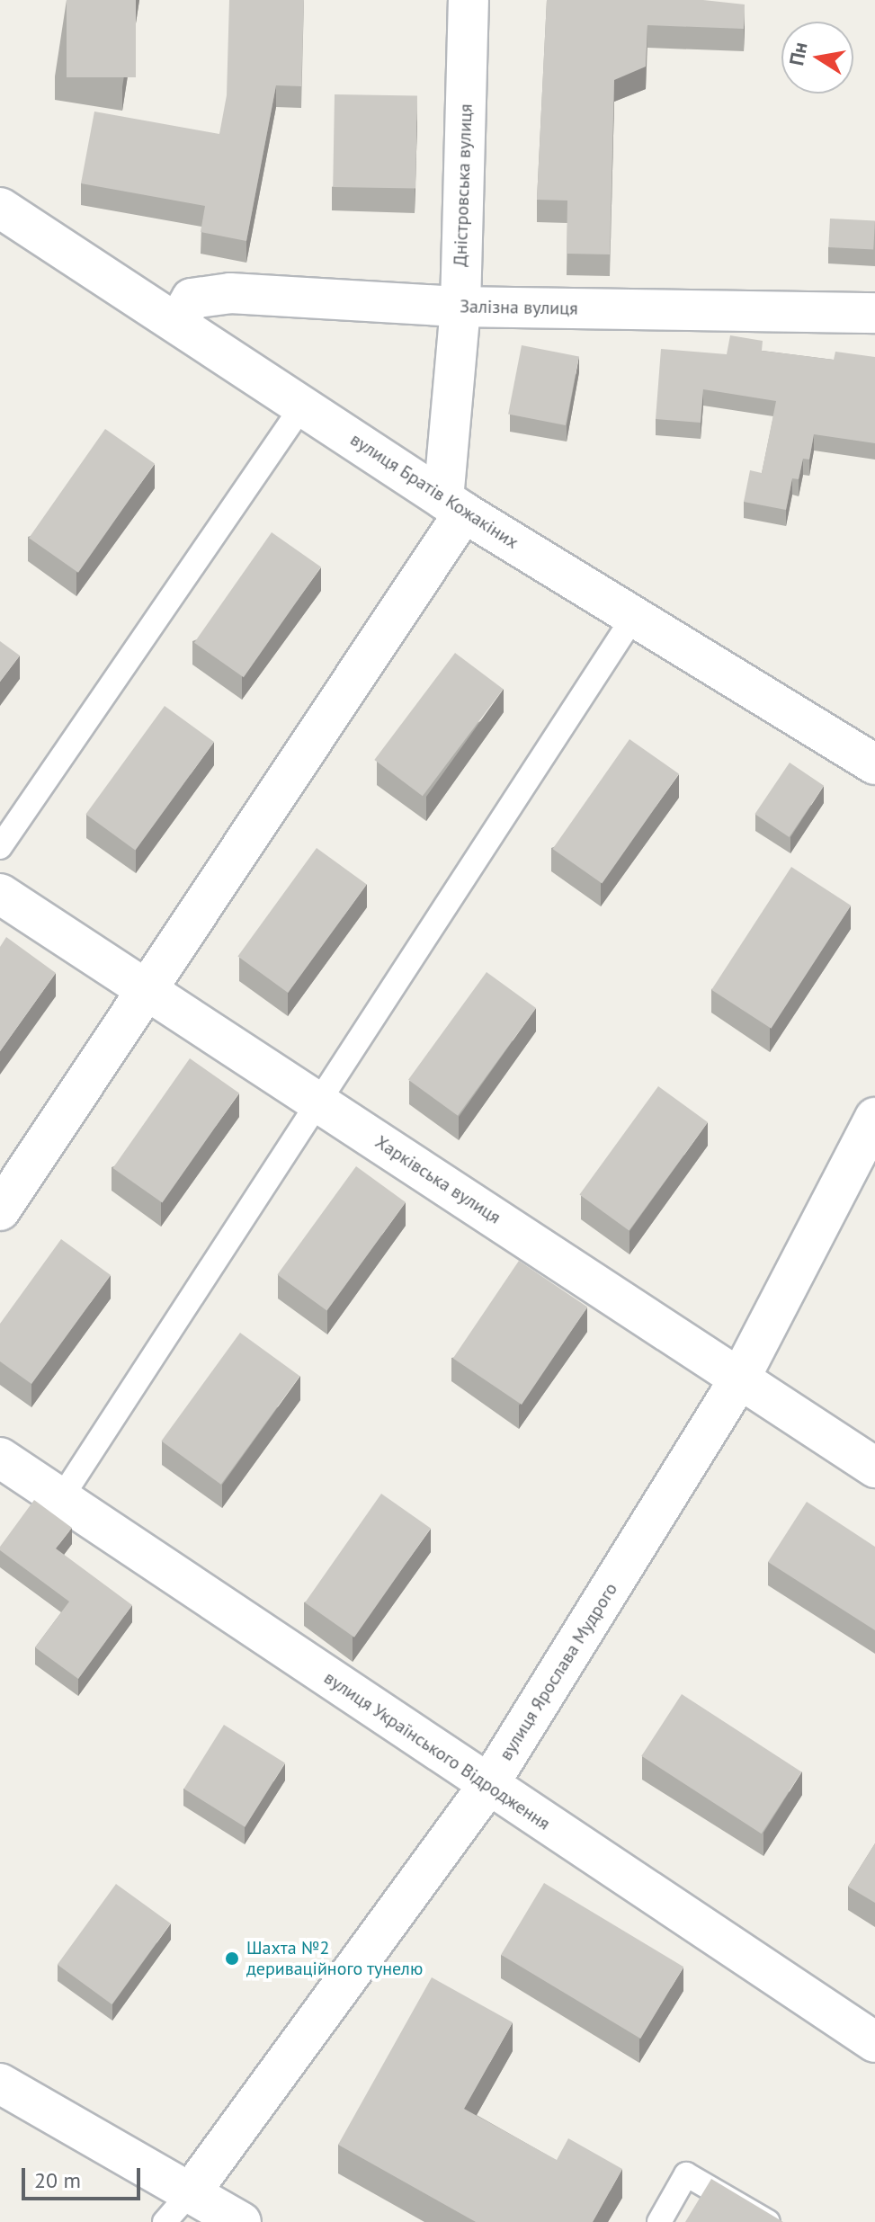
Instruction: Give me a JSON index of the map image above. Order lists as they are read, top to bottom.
{
  "streets": {
    "street": [
      "Дністровська вулиця",
      "Залізна вулиця",
      "вулиця Братів Кожакіних",
      "Харківська вулиця",
      "вулиця Ярослава Мудрого",
      "вулиця Українського Відродження"
    ]
  },
  "crossings": [
    ["Дністровська вулиця", "Залізна вулиця"],
    ["Дністровська вулиця", "вулиця Братів Кожакіних"],
    ["Залізна вулиця", "вулиця Братів Кожакіних"],
    ["Харківська вулиця", "вулиця Ярослава Мудрого"],
    ["вулиця Ярослава Мудрого", "вулиця Українського Відродження"]
  ],
  "places": ["Шахта №2 дериваційного тунелю"],
  "scale_bar": "20 m",
  "north": "left"
}
